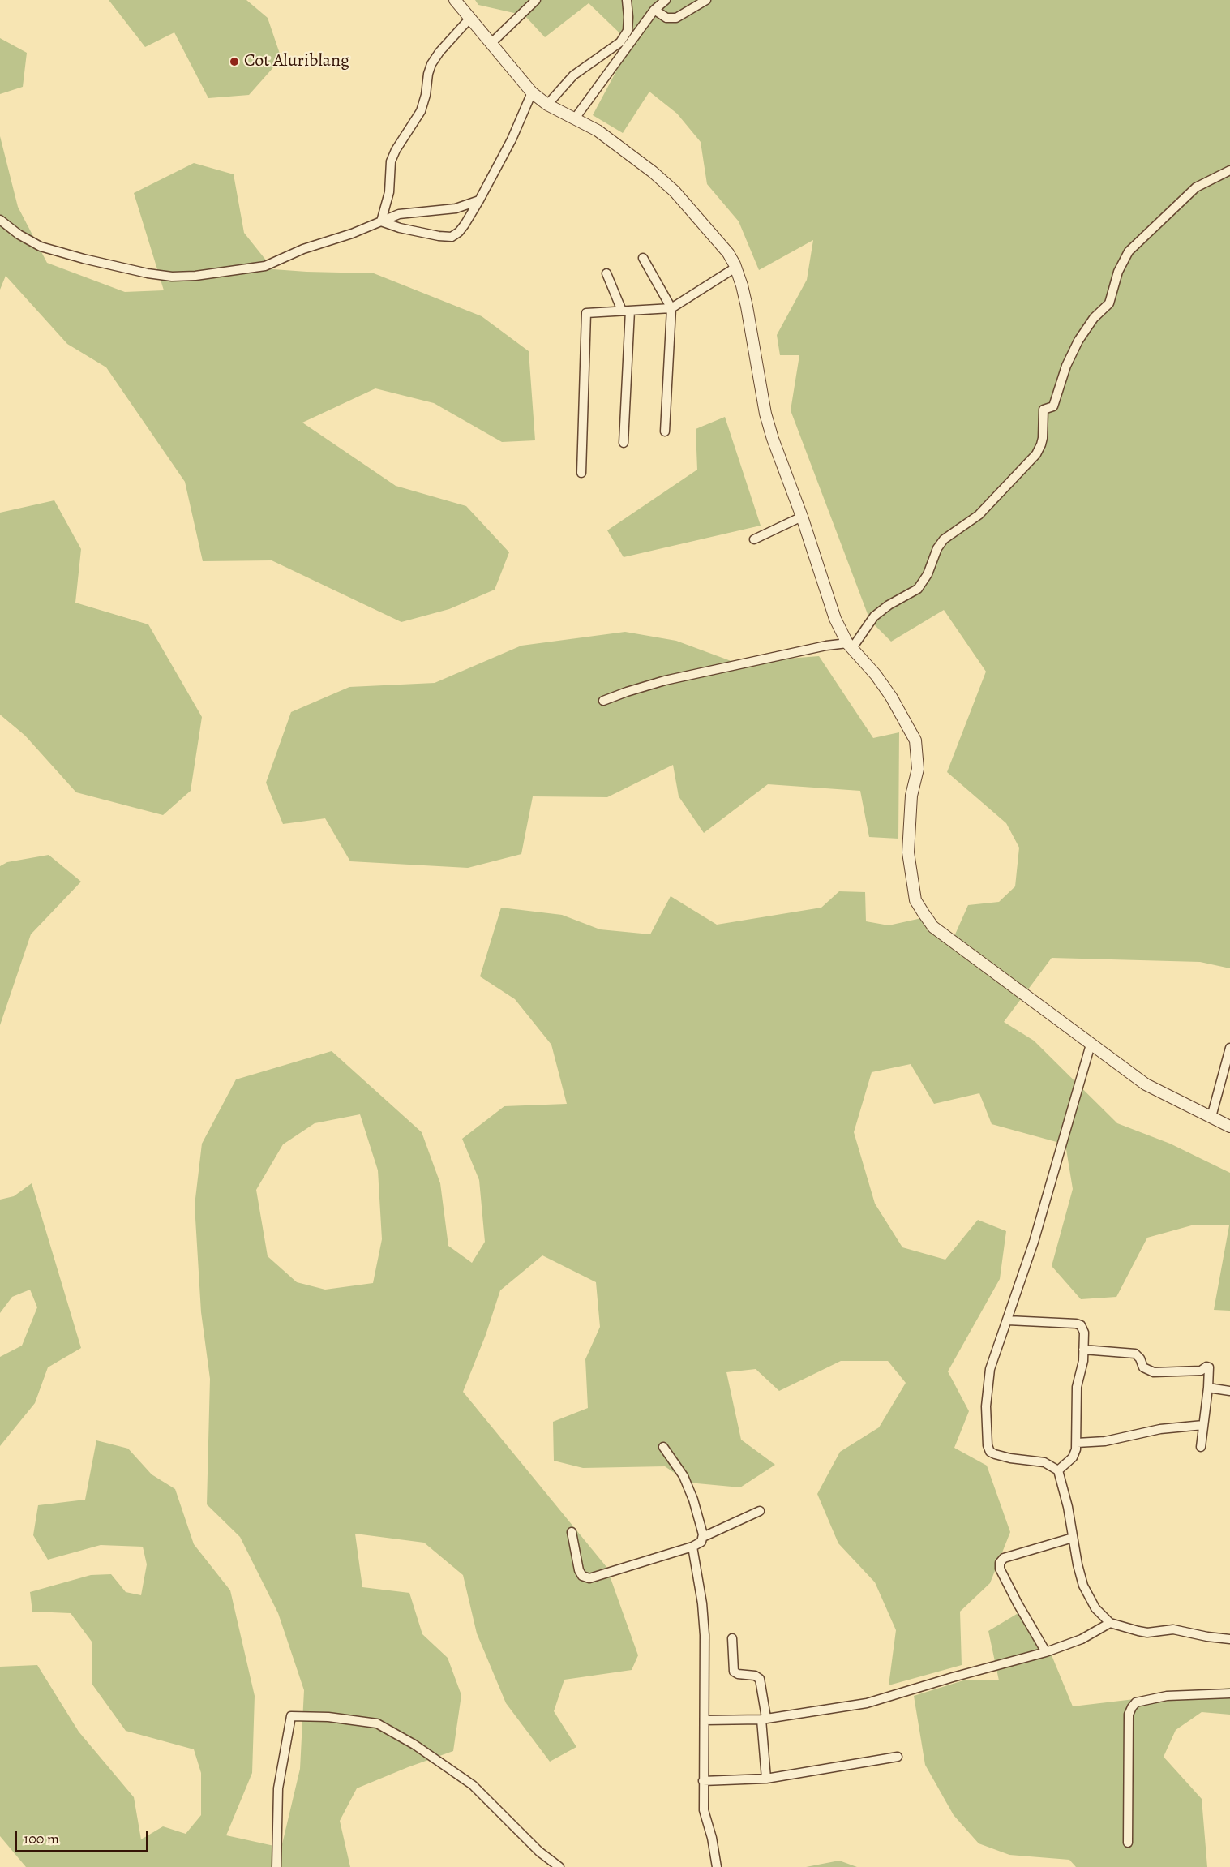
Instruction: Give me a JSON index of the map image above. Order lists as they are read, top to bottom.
{
  "places": ["Cot Aluriblang"],
  "scale_bar": "100 m"
}
